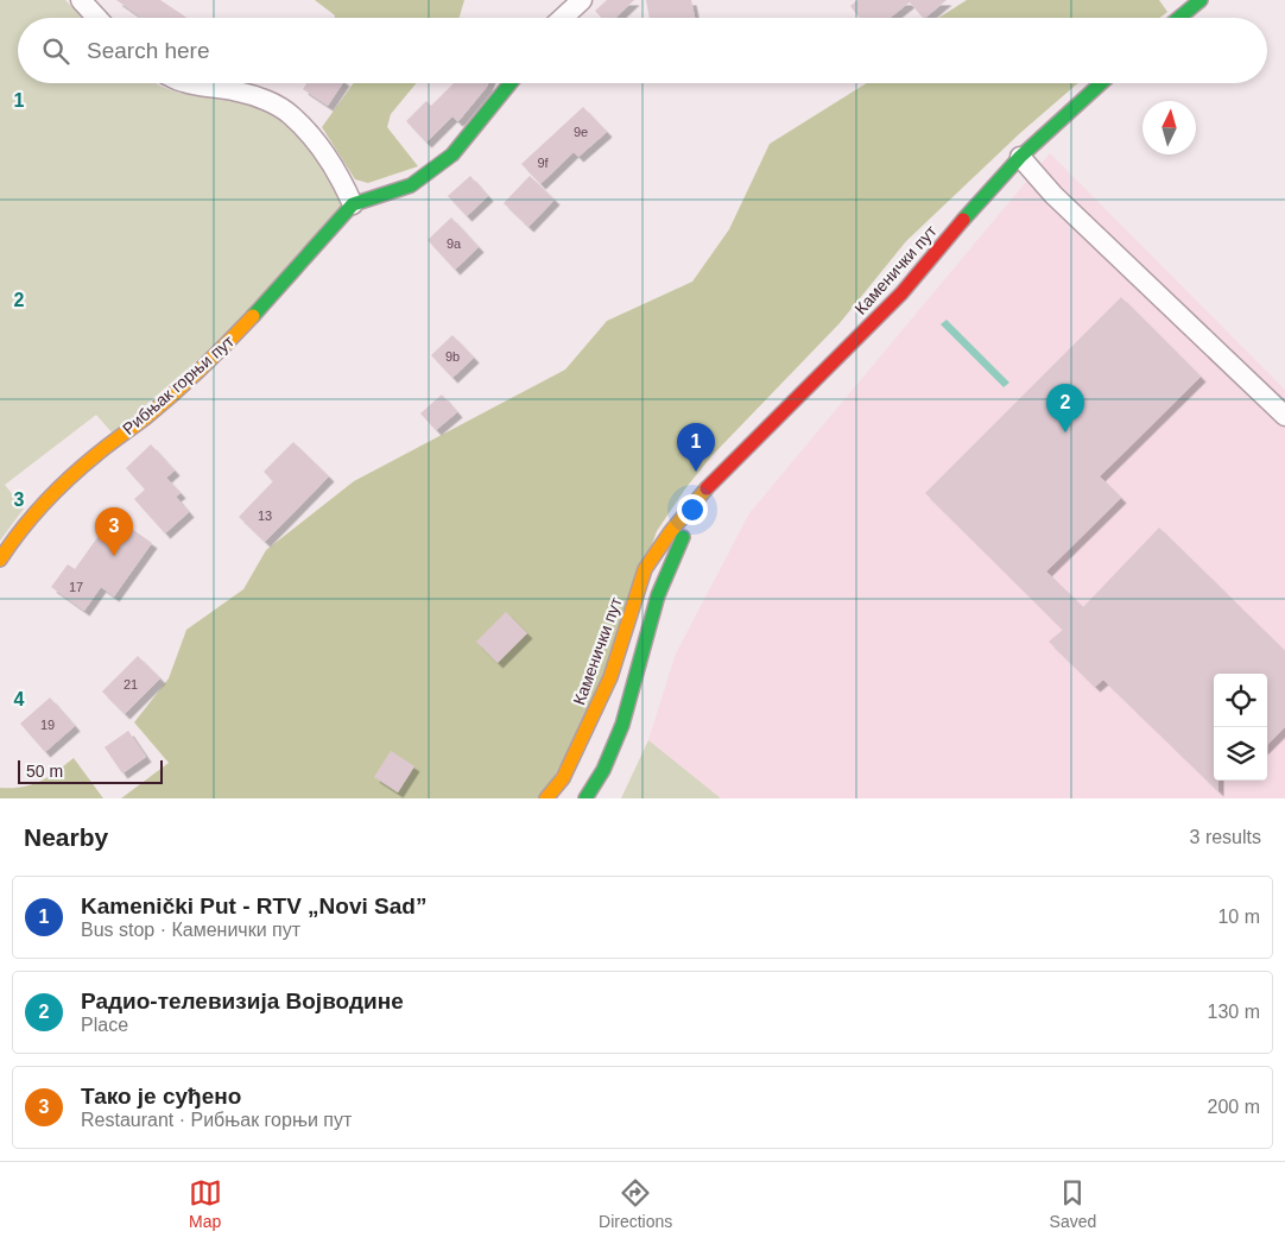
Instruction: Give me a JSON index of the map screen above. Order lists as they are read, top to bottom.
{
  "streets": {
    "main road": ["Каменички пут", "Рибњак горњи пут"]
  },
  "house_numbers": [
    "9e",
    "9f",
    "9a",
    "9b",
    "13",
    "17",
    "21",
    "19"
  ],
  "scale_bar": "50 m",
  "north": "top",
  "page": {
    "search": "Search here",
    "pins": ["2", "1", "3"],
    "scale": "50 m",
    "heading": ["Nearby", "3 results"],
    "list": [
      {
        "mark": "1",
        "name": "Kamenički Put - RTV „Novi Sad”",
        "note": "Bus stop · Каменички пут",
        "value": "10 m"
      },
      {
        "mark": "2",
        "name": "Радио-телевизија Војводине",
        "note": "Place",
        "value": "130 m"
      },
      {
        "mark": "3",
        "name": "Тако је суђено",
        "note": "Restaurant · Рибњак горњи пут",
        "value": "200 m"
      }
    ],
    "nav": ["Map", "Directions", "Saved"]
  },
  "grid": {
    "rows": [
      "1",
      "2",
      "3",
      "4"
    ]
  }
}
